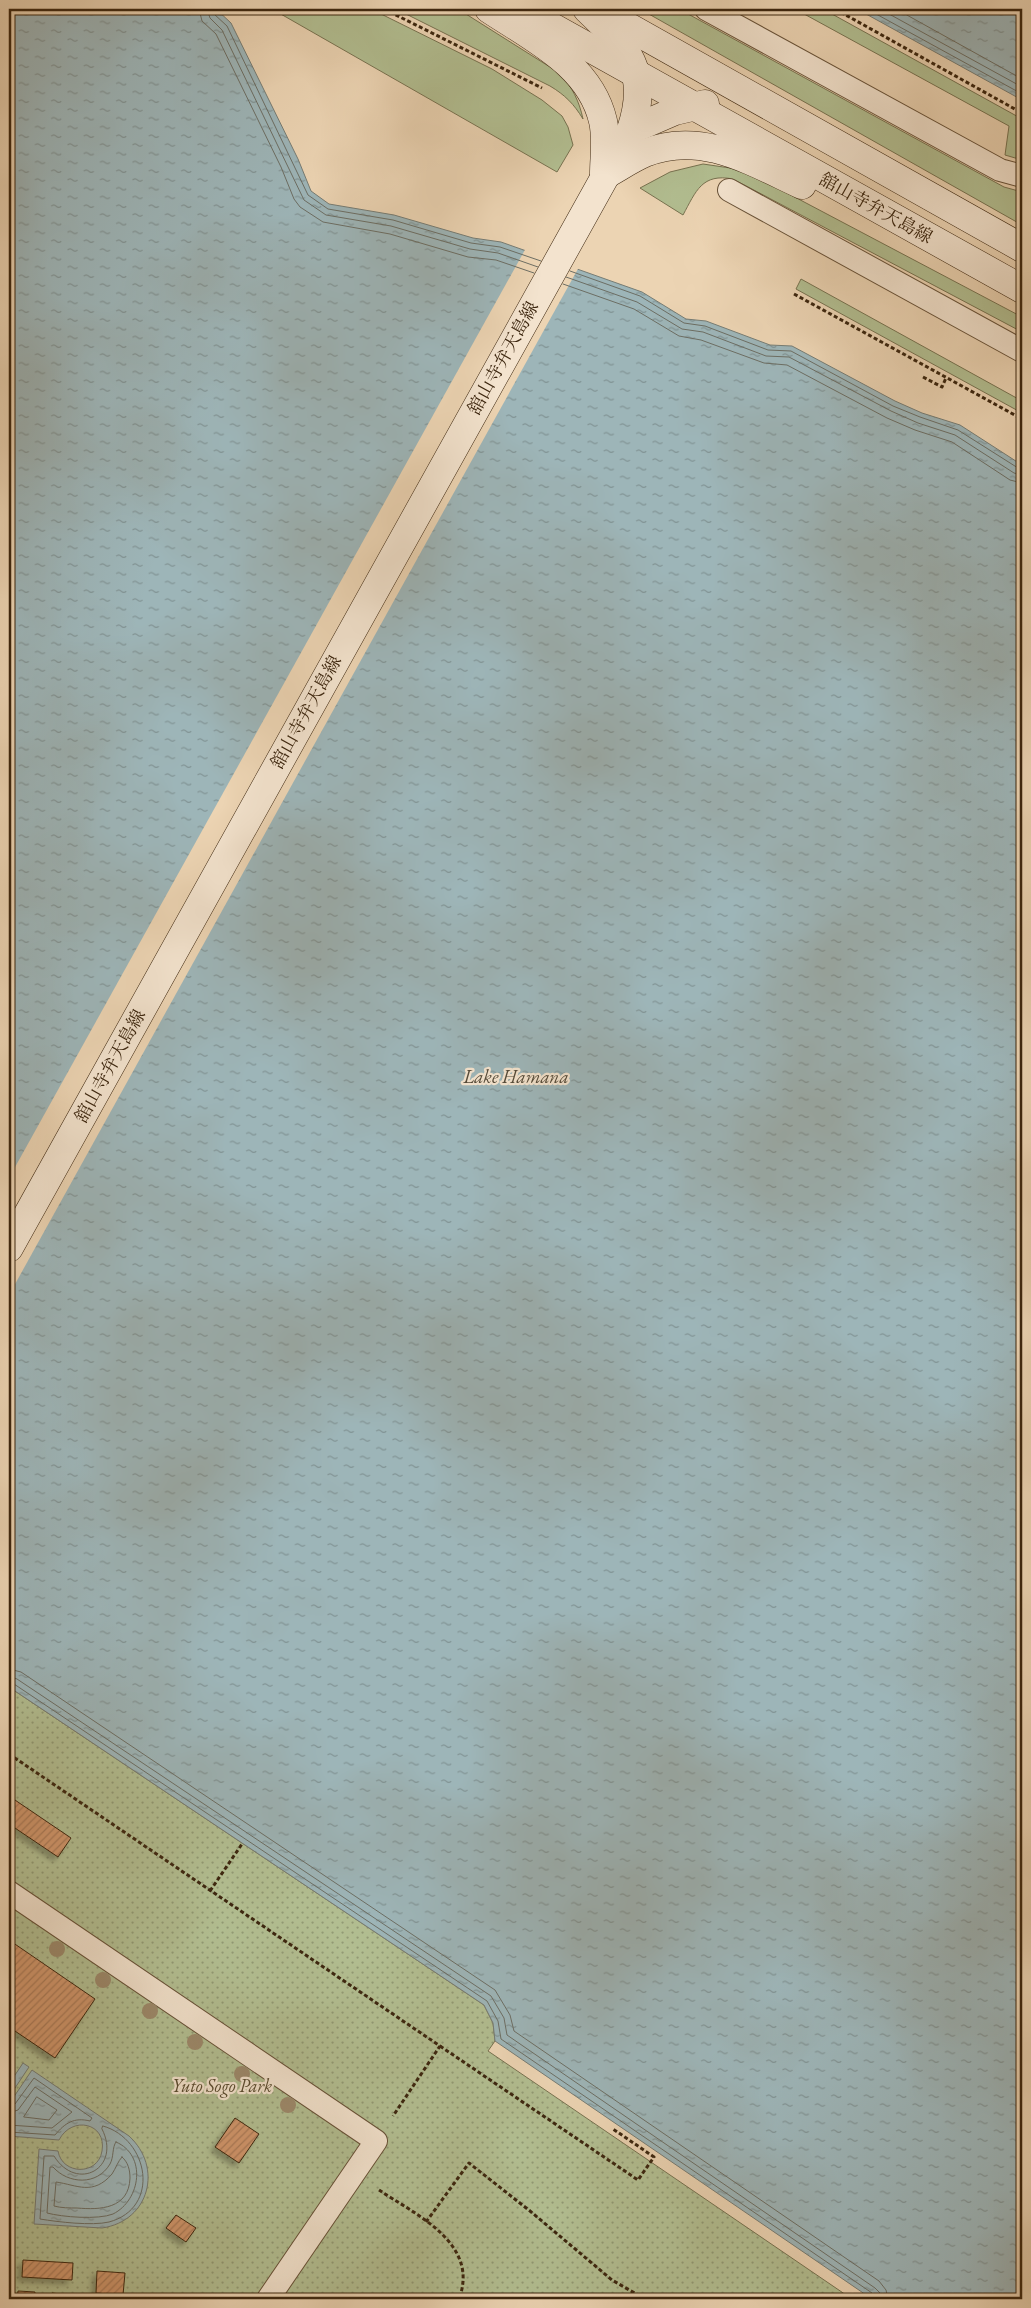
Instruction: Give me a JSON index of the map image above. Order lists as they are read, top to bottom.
{
  "streets": {
    "main road": ["舘山寺弁天島線"]
  },
  "water": ["Lake Hamana"],
  "parks": ["Yuto Sogo Park"]
}
